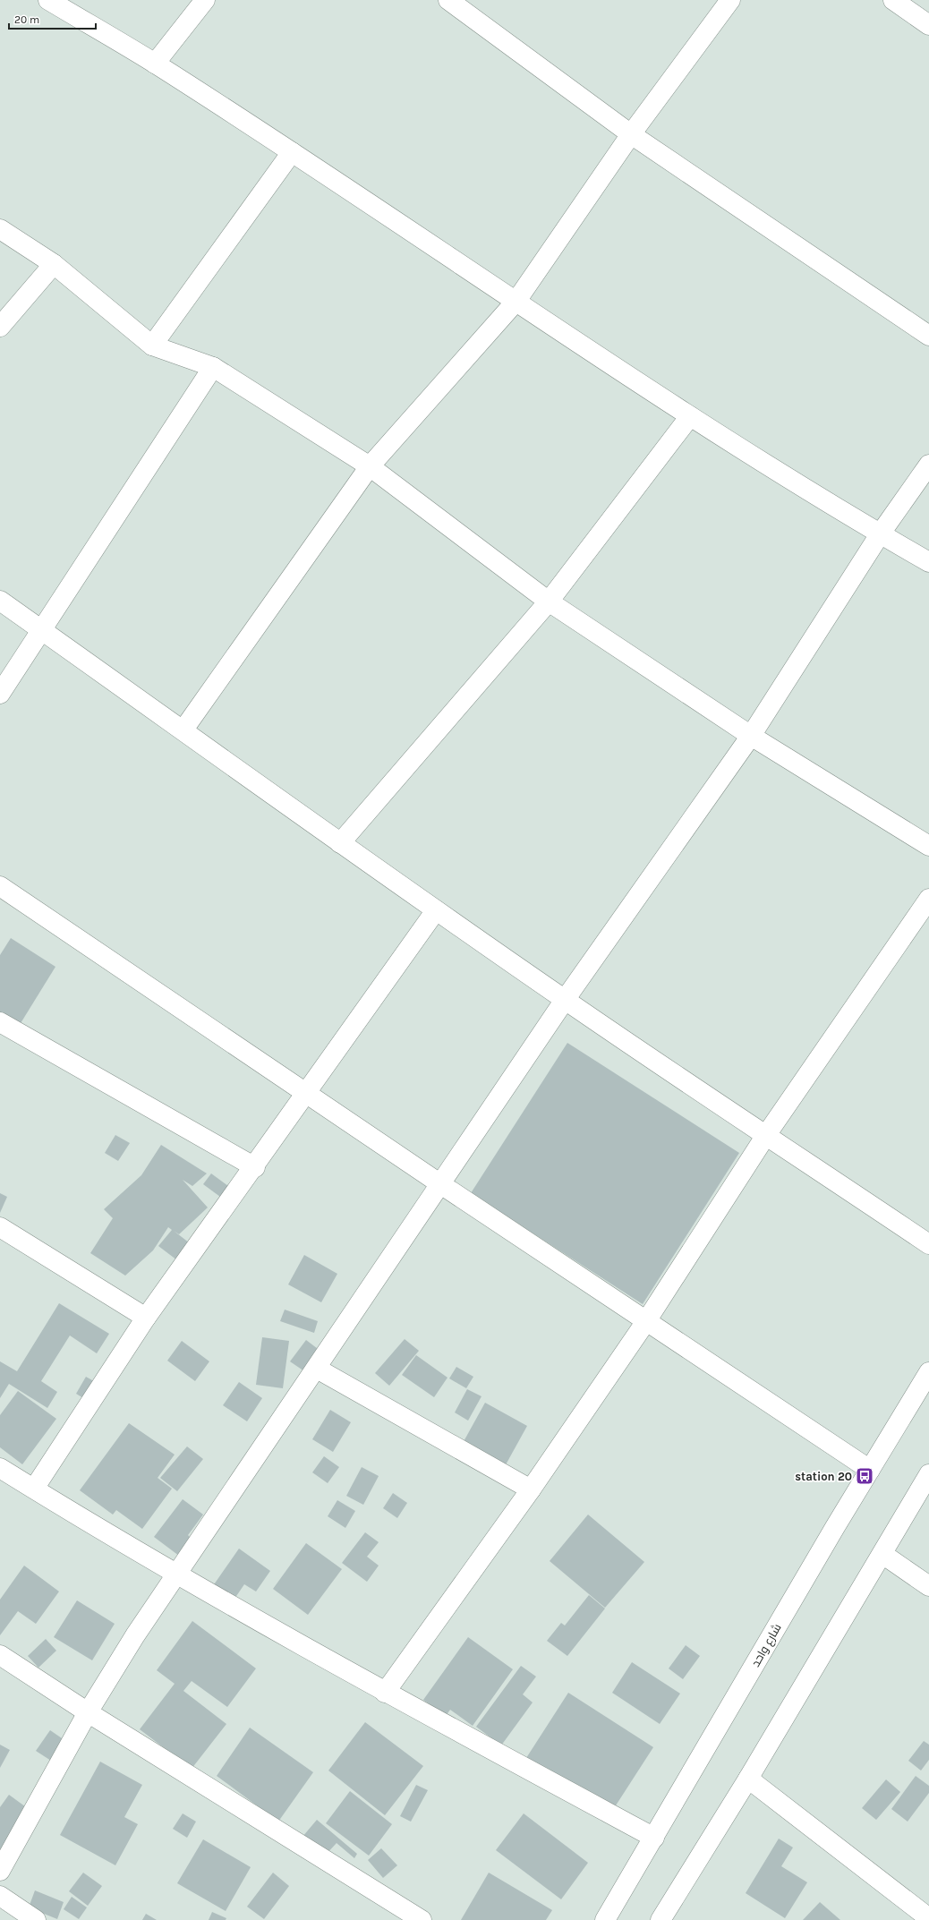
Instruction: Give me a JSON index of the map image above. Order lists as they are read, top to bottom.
{
  "streets": {
    "street": ["شارع واحد"]
  },
  "places": {
    "bus stop": ["station 20"]
  },
  "scale_bar": "20 m"
}
